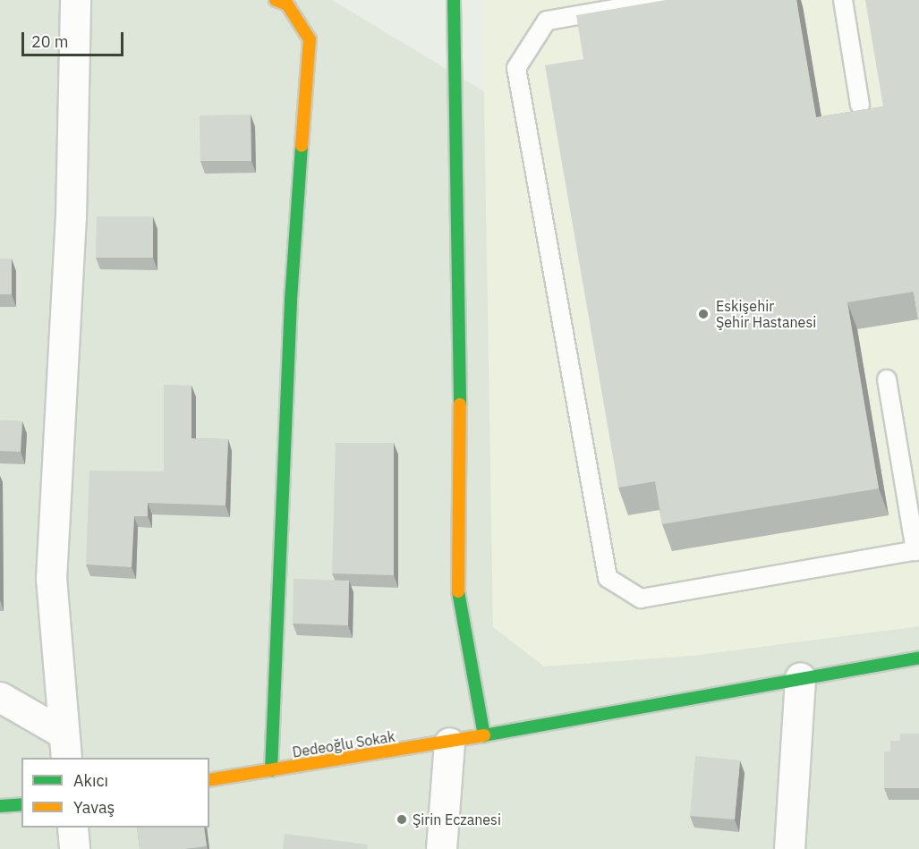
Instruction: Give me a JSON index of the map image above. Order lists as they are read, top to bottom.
{
  "streets": {
    "street": ["Dedeoğlu Sokak"]
  },
  "places": ["Eskişehir Şehir Hastanesi", "Şirin Eczanesi"],
  "legend": ["Akıcı", "Yavaş"],
  "scale_bar": "20 m"
}
